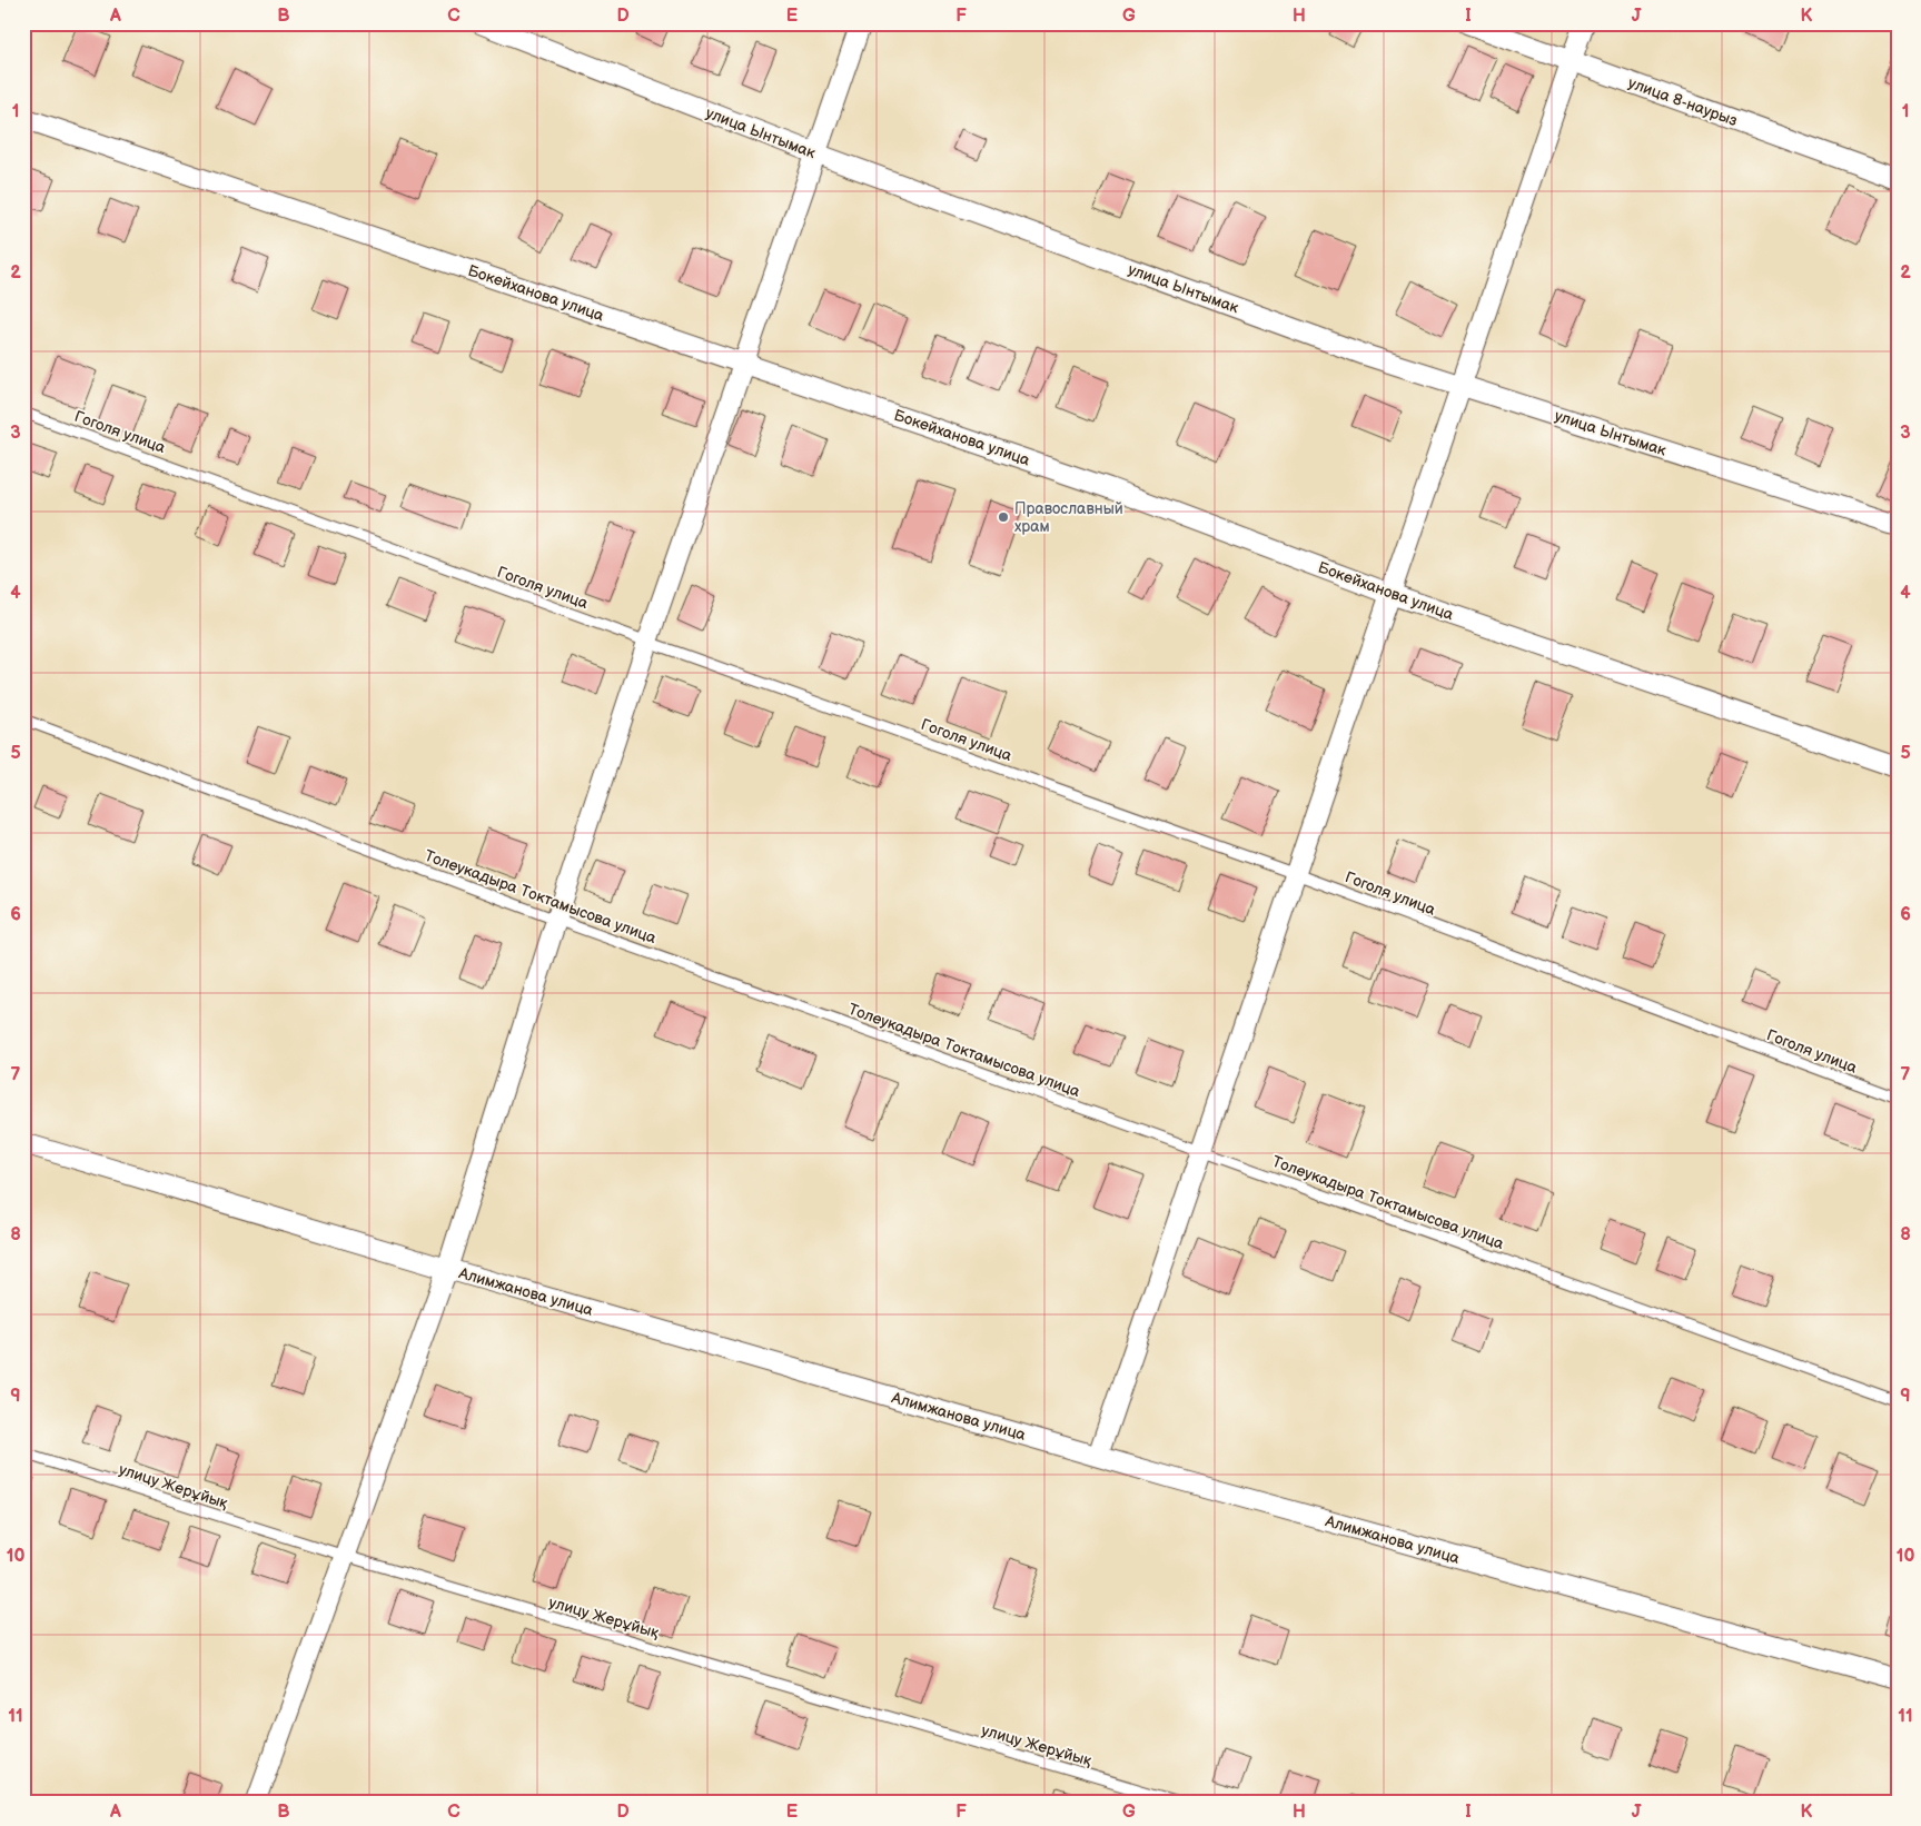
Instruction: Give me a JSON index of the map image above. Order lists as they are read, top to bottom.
{
  "streets": {
    "street": [
      "улица 8-наурыз",
      "улица Ынтымак",
      "Бокейханова улица",
      "Алимжанова улица"
    ],
    "lane": ["Гоголя улица", "Толеукадыра Токтамысова улица", "улицу Жерұйық"]
  },
  "places": ["Православный храм"],
  "grid": {
    "columns": [
      "A",
      "B",
      "C",
      "D",
      "E",
      "F",
      "G",
      "H",
      "I",
      "J",
      "K"
    ],
    "rows": [
      "1",
      "2",
      "3",
      "4",
      "5",
      "6",
      "7",
      "8",
      "9",
      "10",
      "11"
    ]
  }
}
